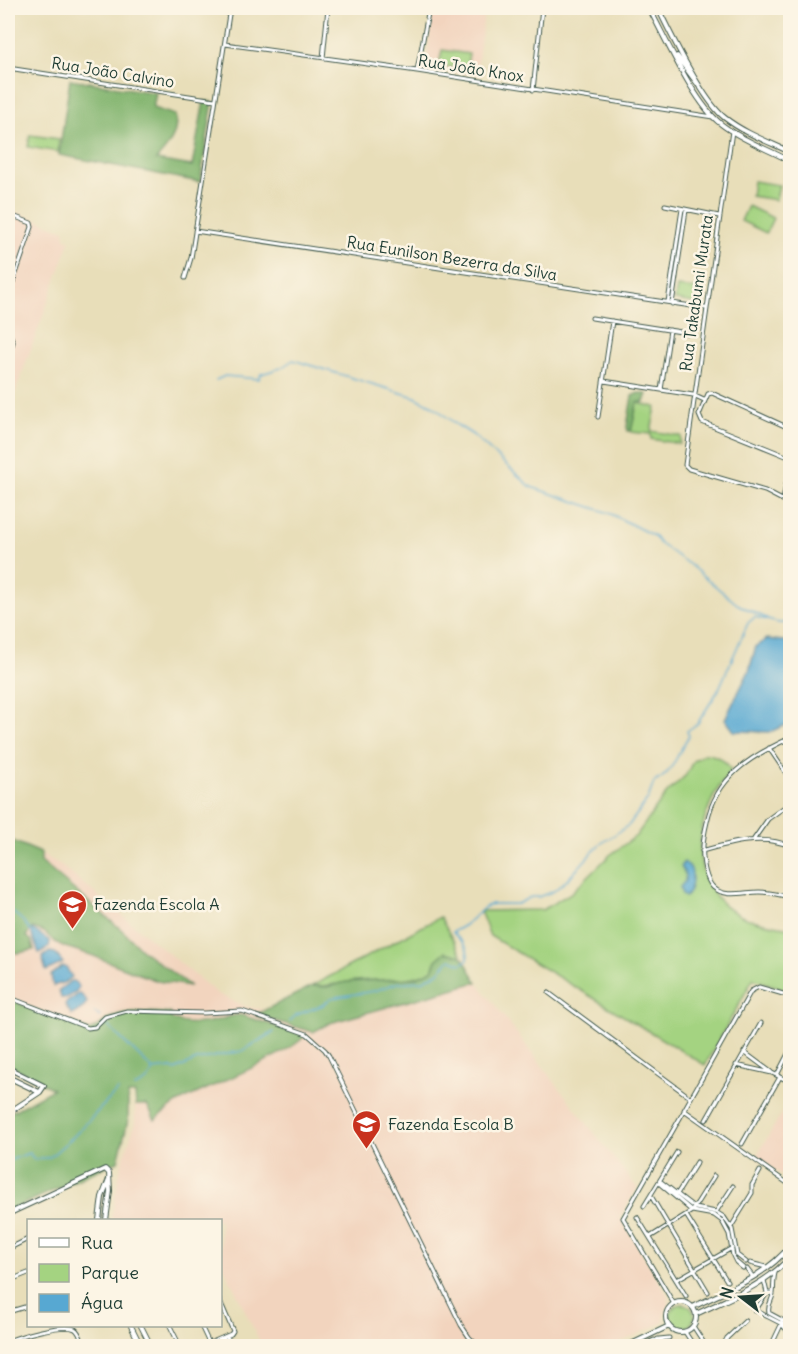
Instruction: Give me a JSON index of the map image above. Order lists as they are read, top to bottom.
{
  "streets": {
    "street": [
      "Rua João Knox",
      "Rua João Calvino",
      "Rua Eunilson Bezerra da Silva",
      "Rua Takabumi Murata"
    ]
  },
  "crossings": [
    ["Rua Eunilson Bezerra da Silva", "Rua Takabumi Murata"]
  ],
  "places": {
    "school or university": ["Fazenda Escola A", "Fazenda Escola B"]
  },
  "legend": ["Rua", "Parque", "Água"],
  "north": "left"
}
